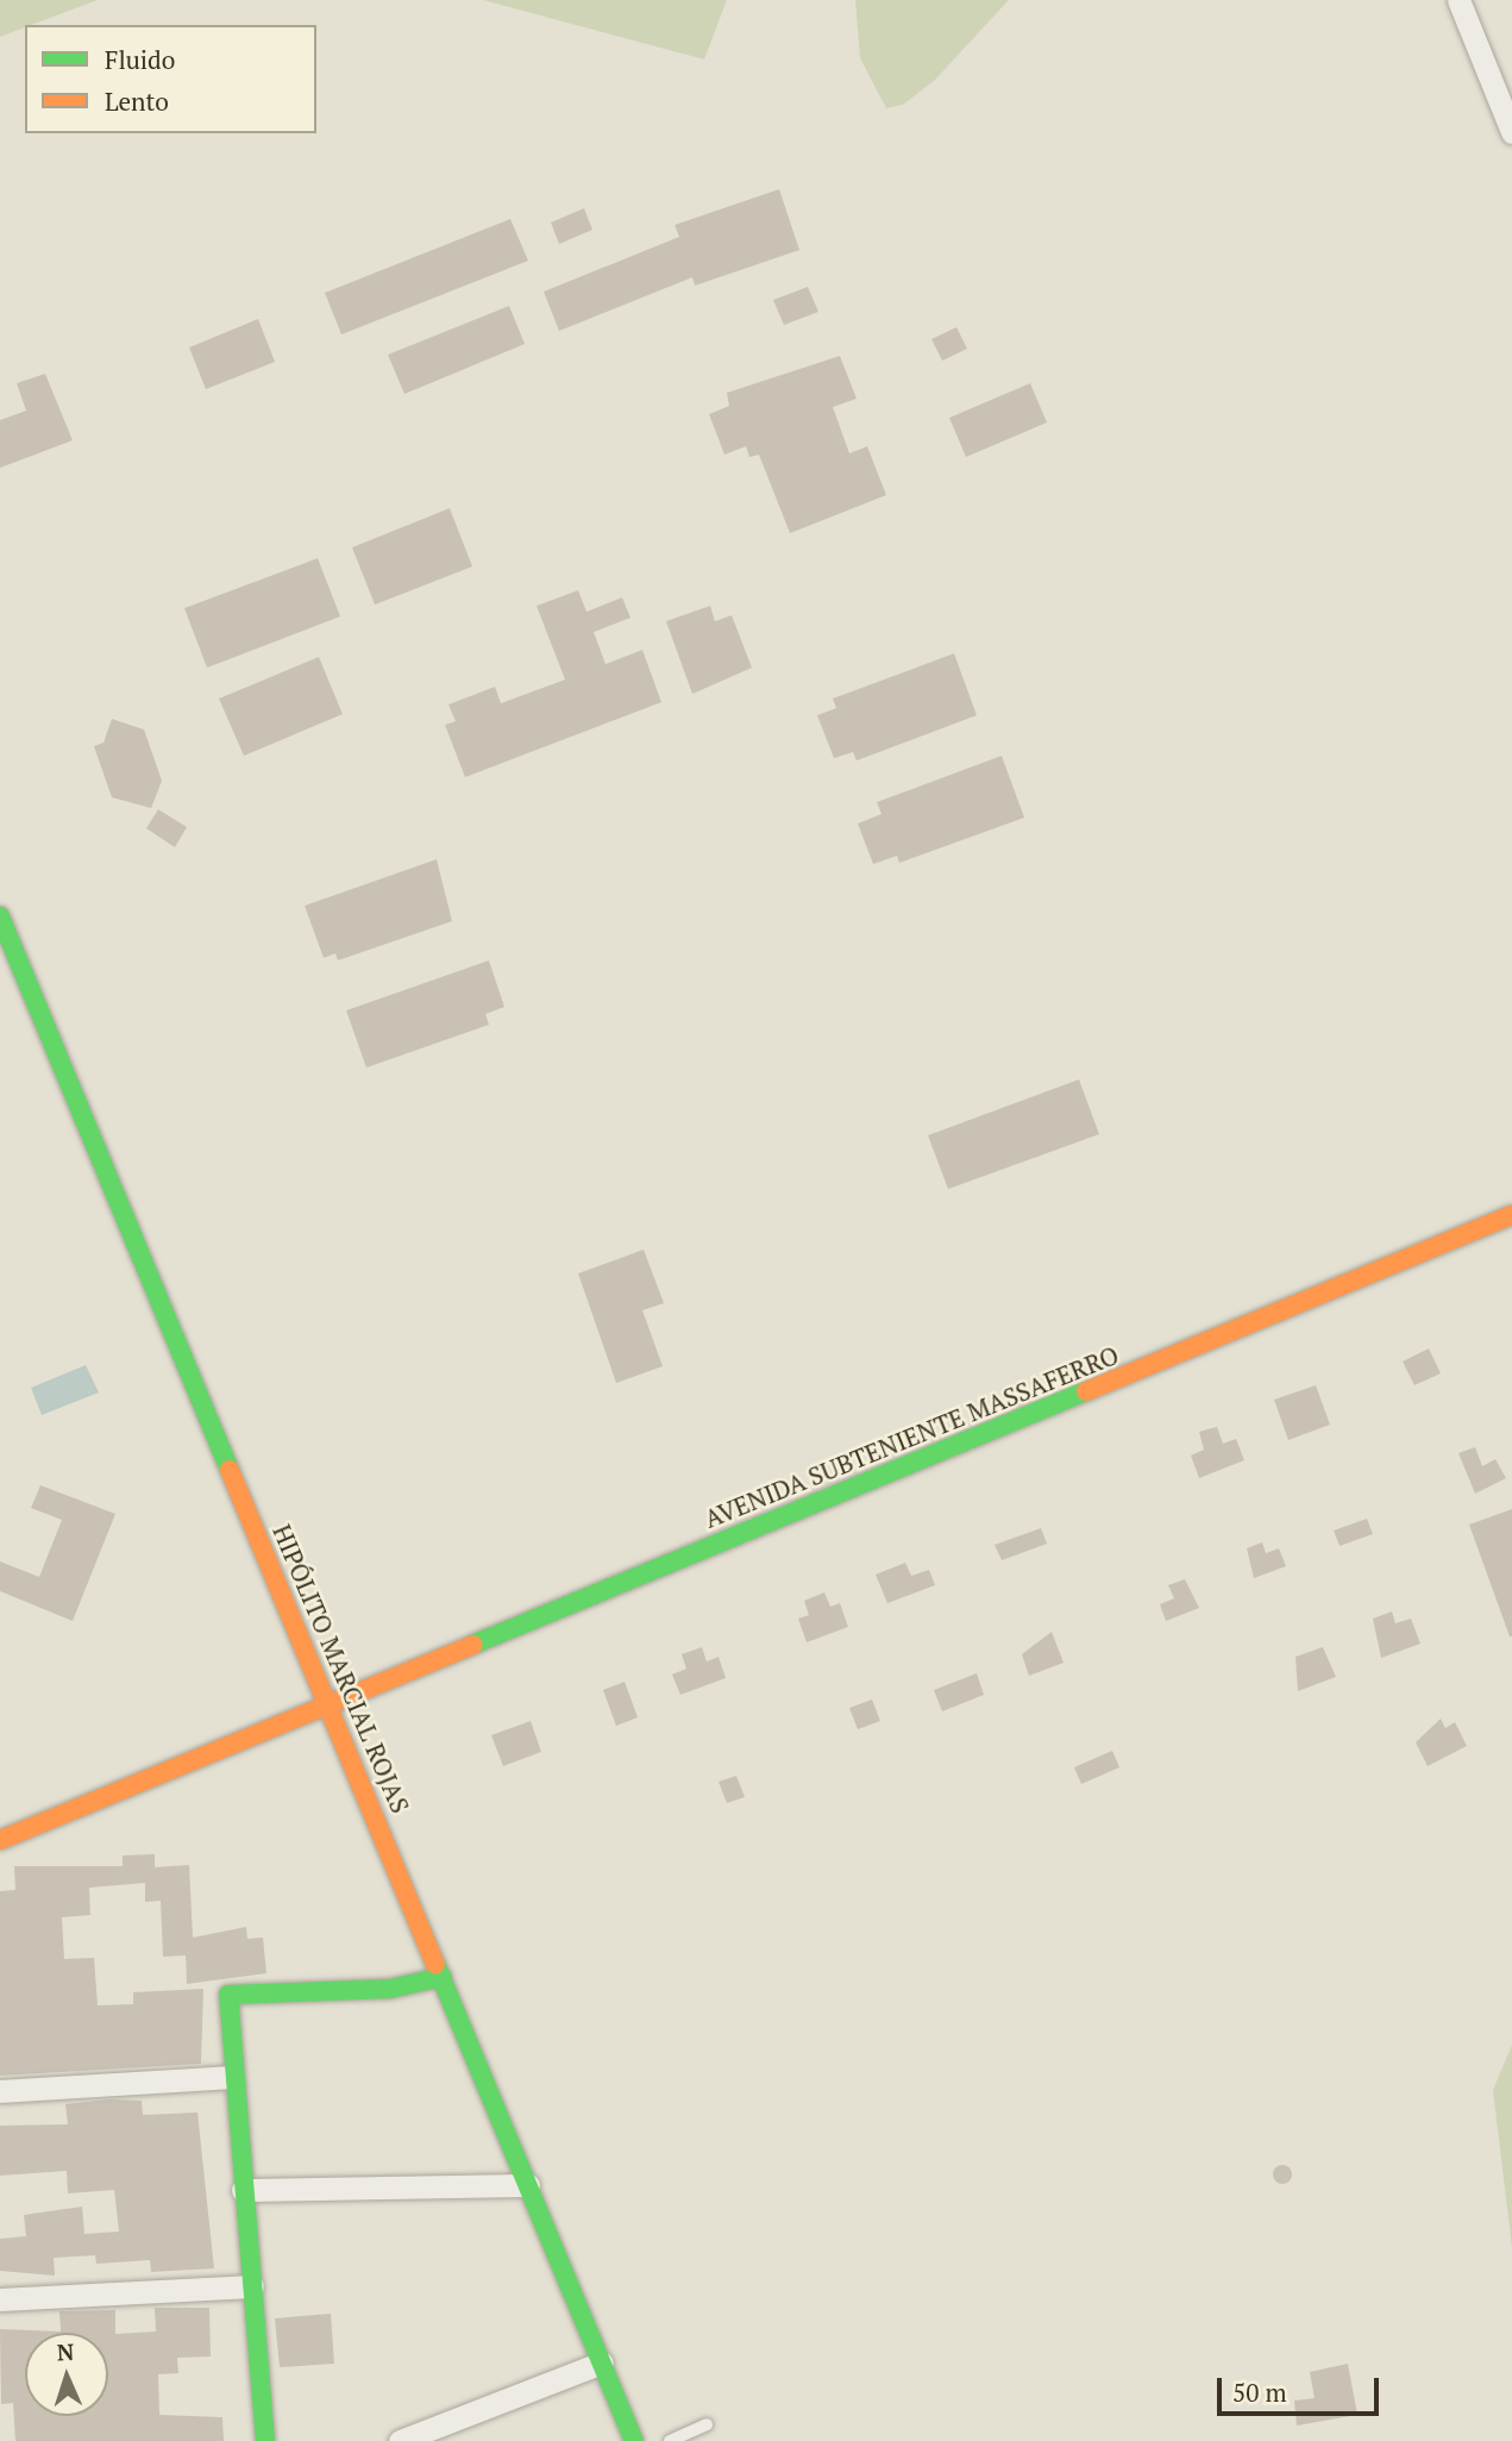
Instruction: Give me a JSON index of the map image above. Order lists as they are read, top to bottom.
{
  "streets": {
    "main road": ["AVENIDA SUBTENIENTE MASSAFERRO", "HIPÓLITO MARCIAL ROJAS"]
  },
  "crossings": [
    ["AVENIDA SUBTENIENTE MASSAFERRO", "HIPÓLITO MARCIAL ROJAS"]
  ],
  "legend": ["Fluido", "Lento"],
  "scale_bar": "50 m",
  "north": "top"
}
